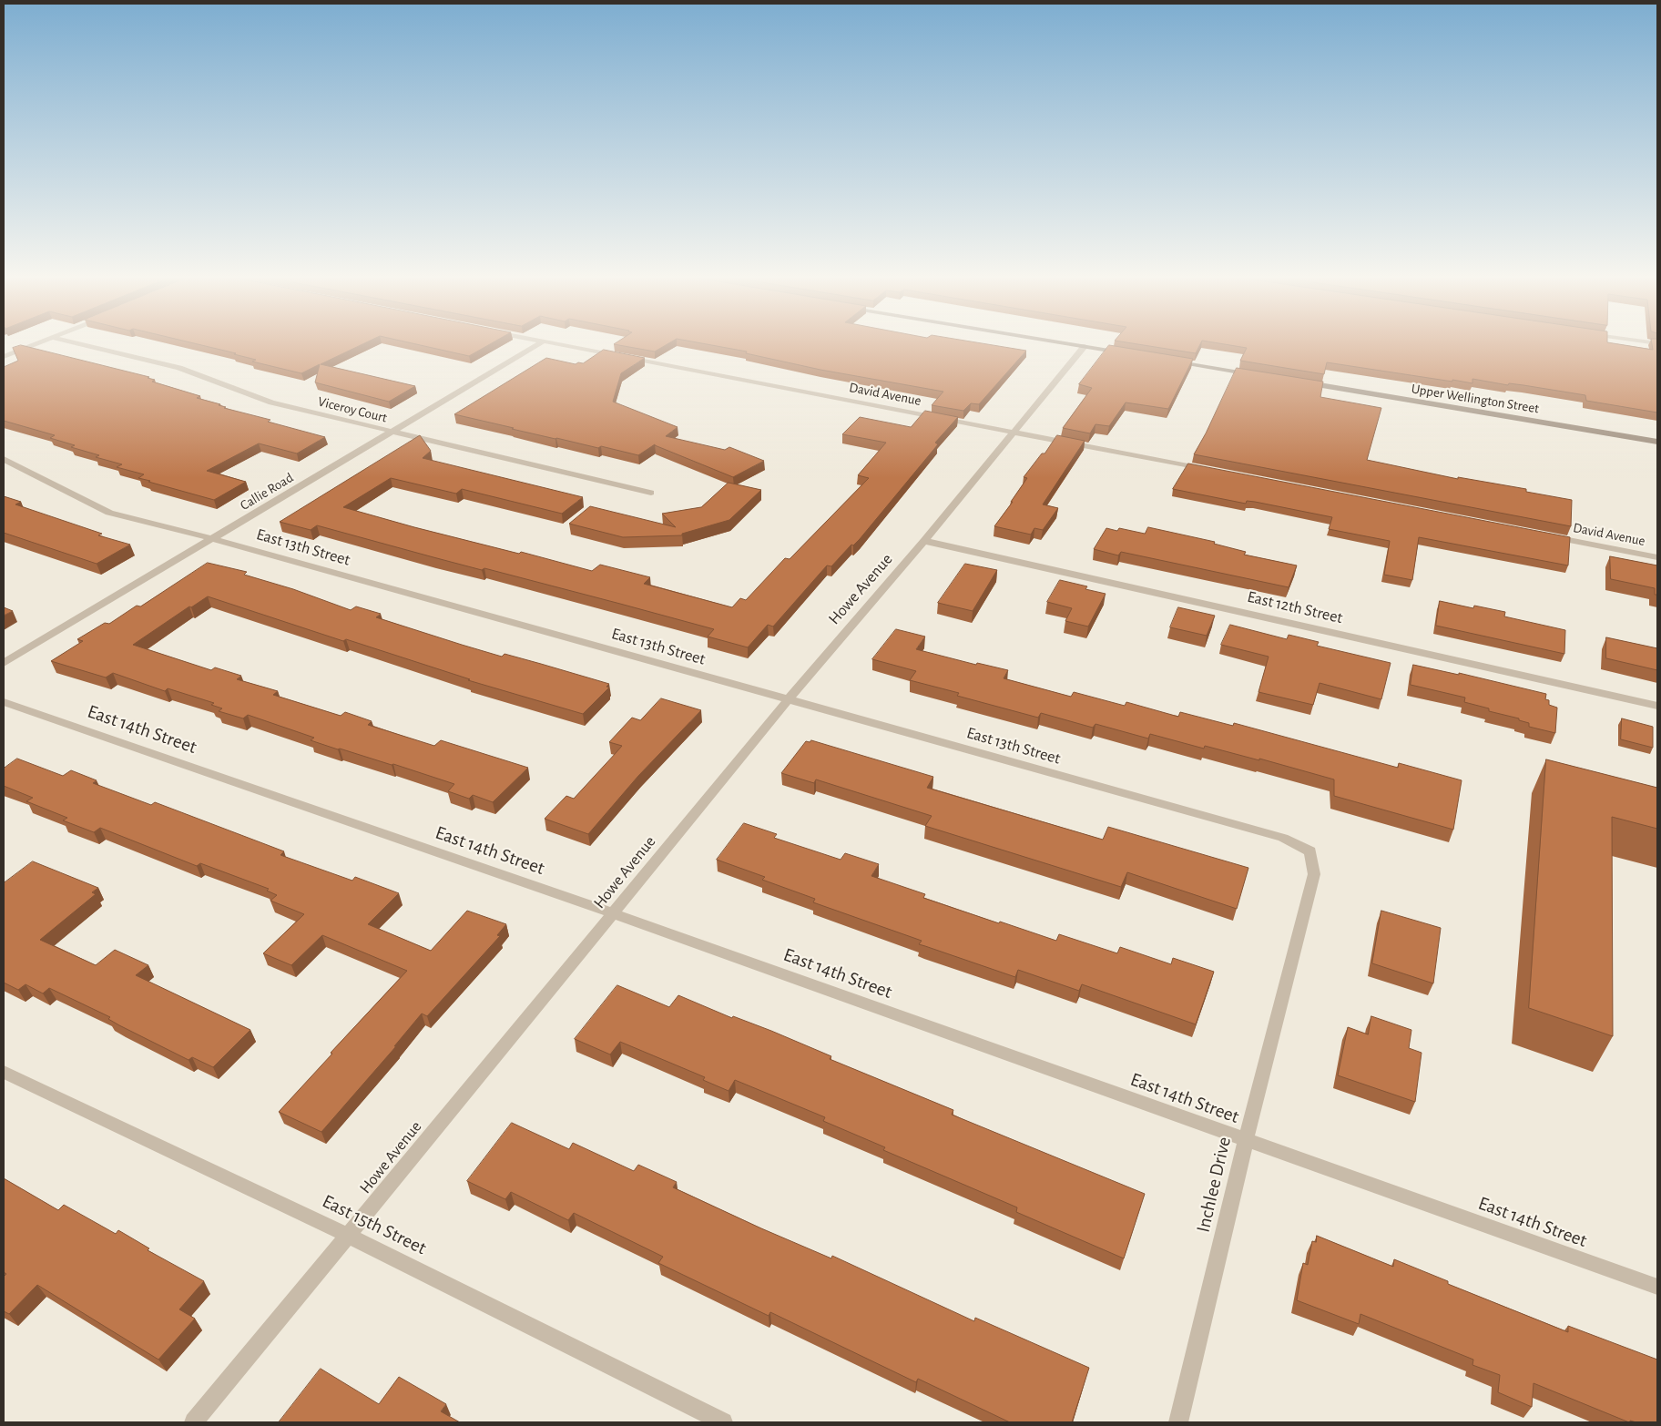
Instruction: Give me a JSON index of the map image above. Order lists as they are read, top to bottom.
{
  "streets": {
    "main road": ["Upper Wellington Street"],
    "street": [
      "David Avenue",
      "Viceroy Court",
      "Callie Road",
      "East 13th Street",
      "Howe Avenue",
      "East 12th Street",
      "East 14th Street",
      "Inchlee Drive",
      "East 15th Street"
    ]
  },
  "crossings": [
    ["David Avenue", "Howe Avenue"],
    ["Viceroy Court", "Callie Road"],
    ["Callie Road", "East 13th Street"],
    ["East 13th Street", "Howe Avenue"],
    ["East 13th Street", "Inchlee Drive"],
    ["Howe Avenue", "East 12th Street"],
    ["Howe Avenue", "East 14th Street"],
    ["Howe Avenue", "East 15th Street"],
    ["East 14th Street", "Inchlee Drive"]
  ]
}
